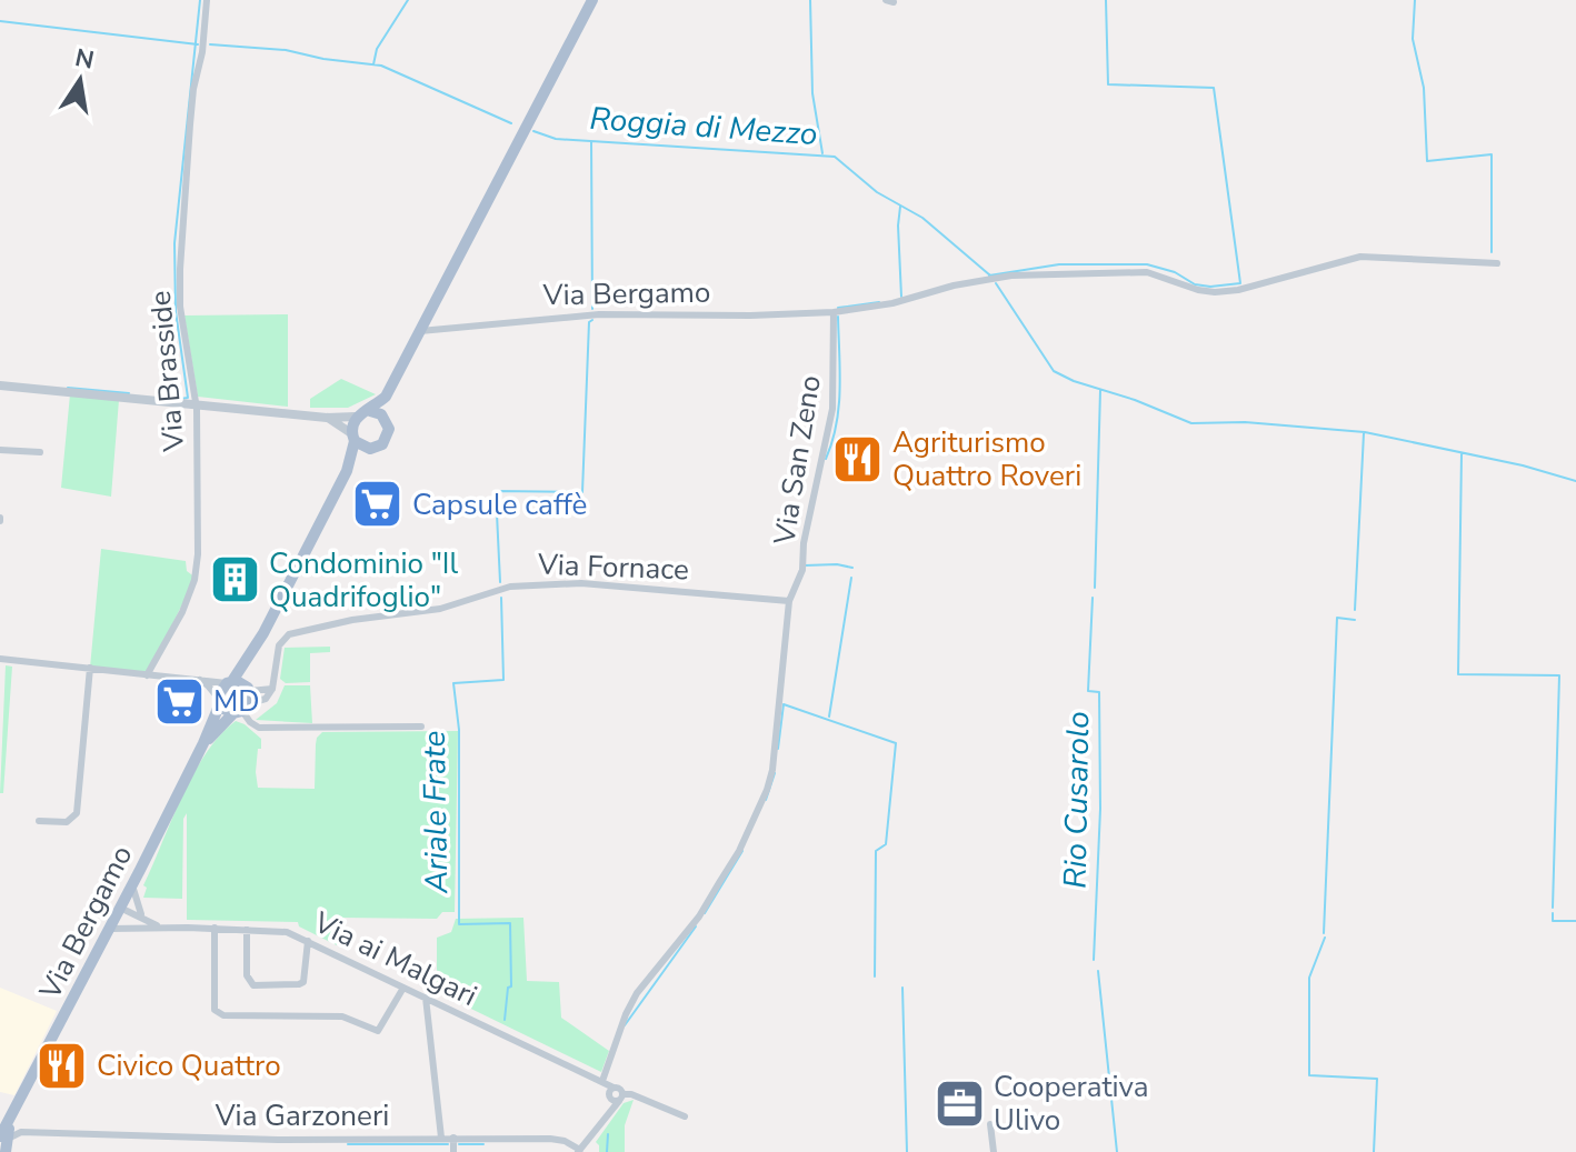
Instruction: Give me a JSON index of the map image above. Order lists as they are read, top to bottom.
{
  "streets": {
    "main road": ["Via Bergamo"],
    "street": [
      "Via Brasside",
      "Via San Zeno",
      "Via Fornace",
      "Via ai Malgari",
      "Via Garzoneri"
    ]
  },
  "crossings": [
    ["Via Bergamo", "Via San Zeno"],
    ["Via Bergamo", "Via Fornace"],
    ["Via Bergamo", "Via ai Malgari"],
    ["Via Bergamo", "Via Garzoneri"],
    ["Via San Zeno", "Via Fornace"]
  ],
  "water": ["Roggia di Mezzo", "Rio Cusarolo", "Ariale Frate"],
  "places": {
    "restaurant": ["Agriturismo Quattro Roveri", "Civico Quattro"],
    "supermarket": ["Capsule caffè", "MD"],
    "building": ["Condominio \"Il Quadrifoglio\""],
    "office": ["Cooperativa Ulivo"]
  },
  "north": "top"
}
